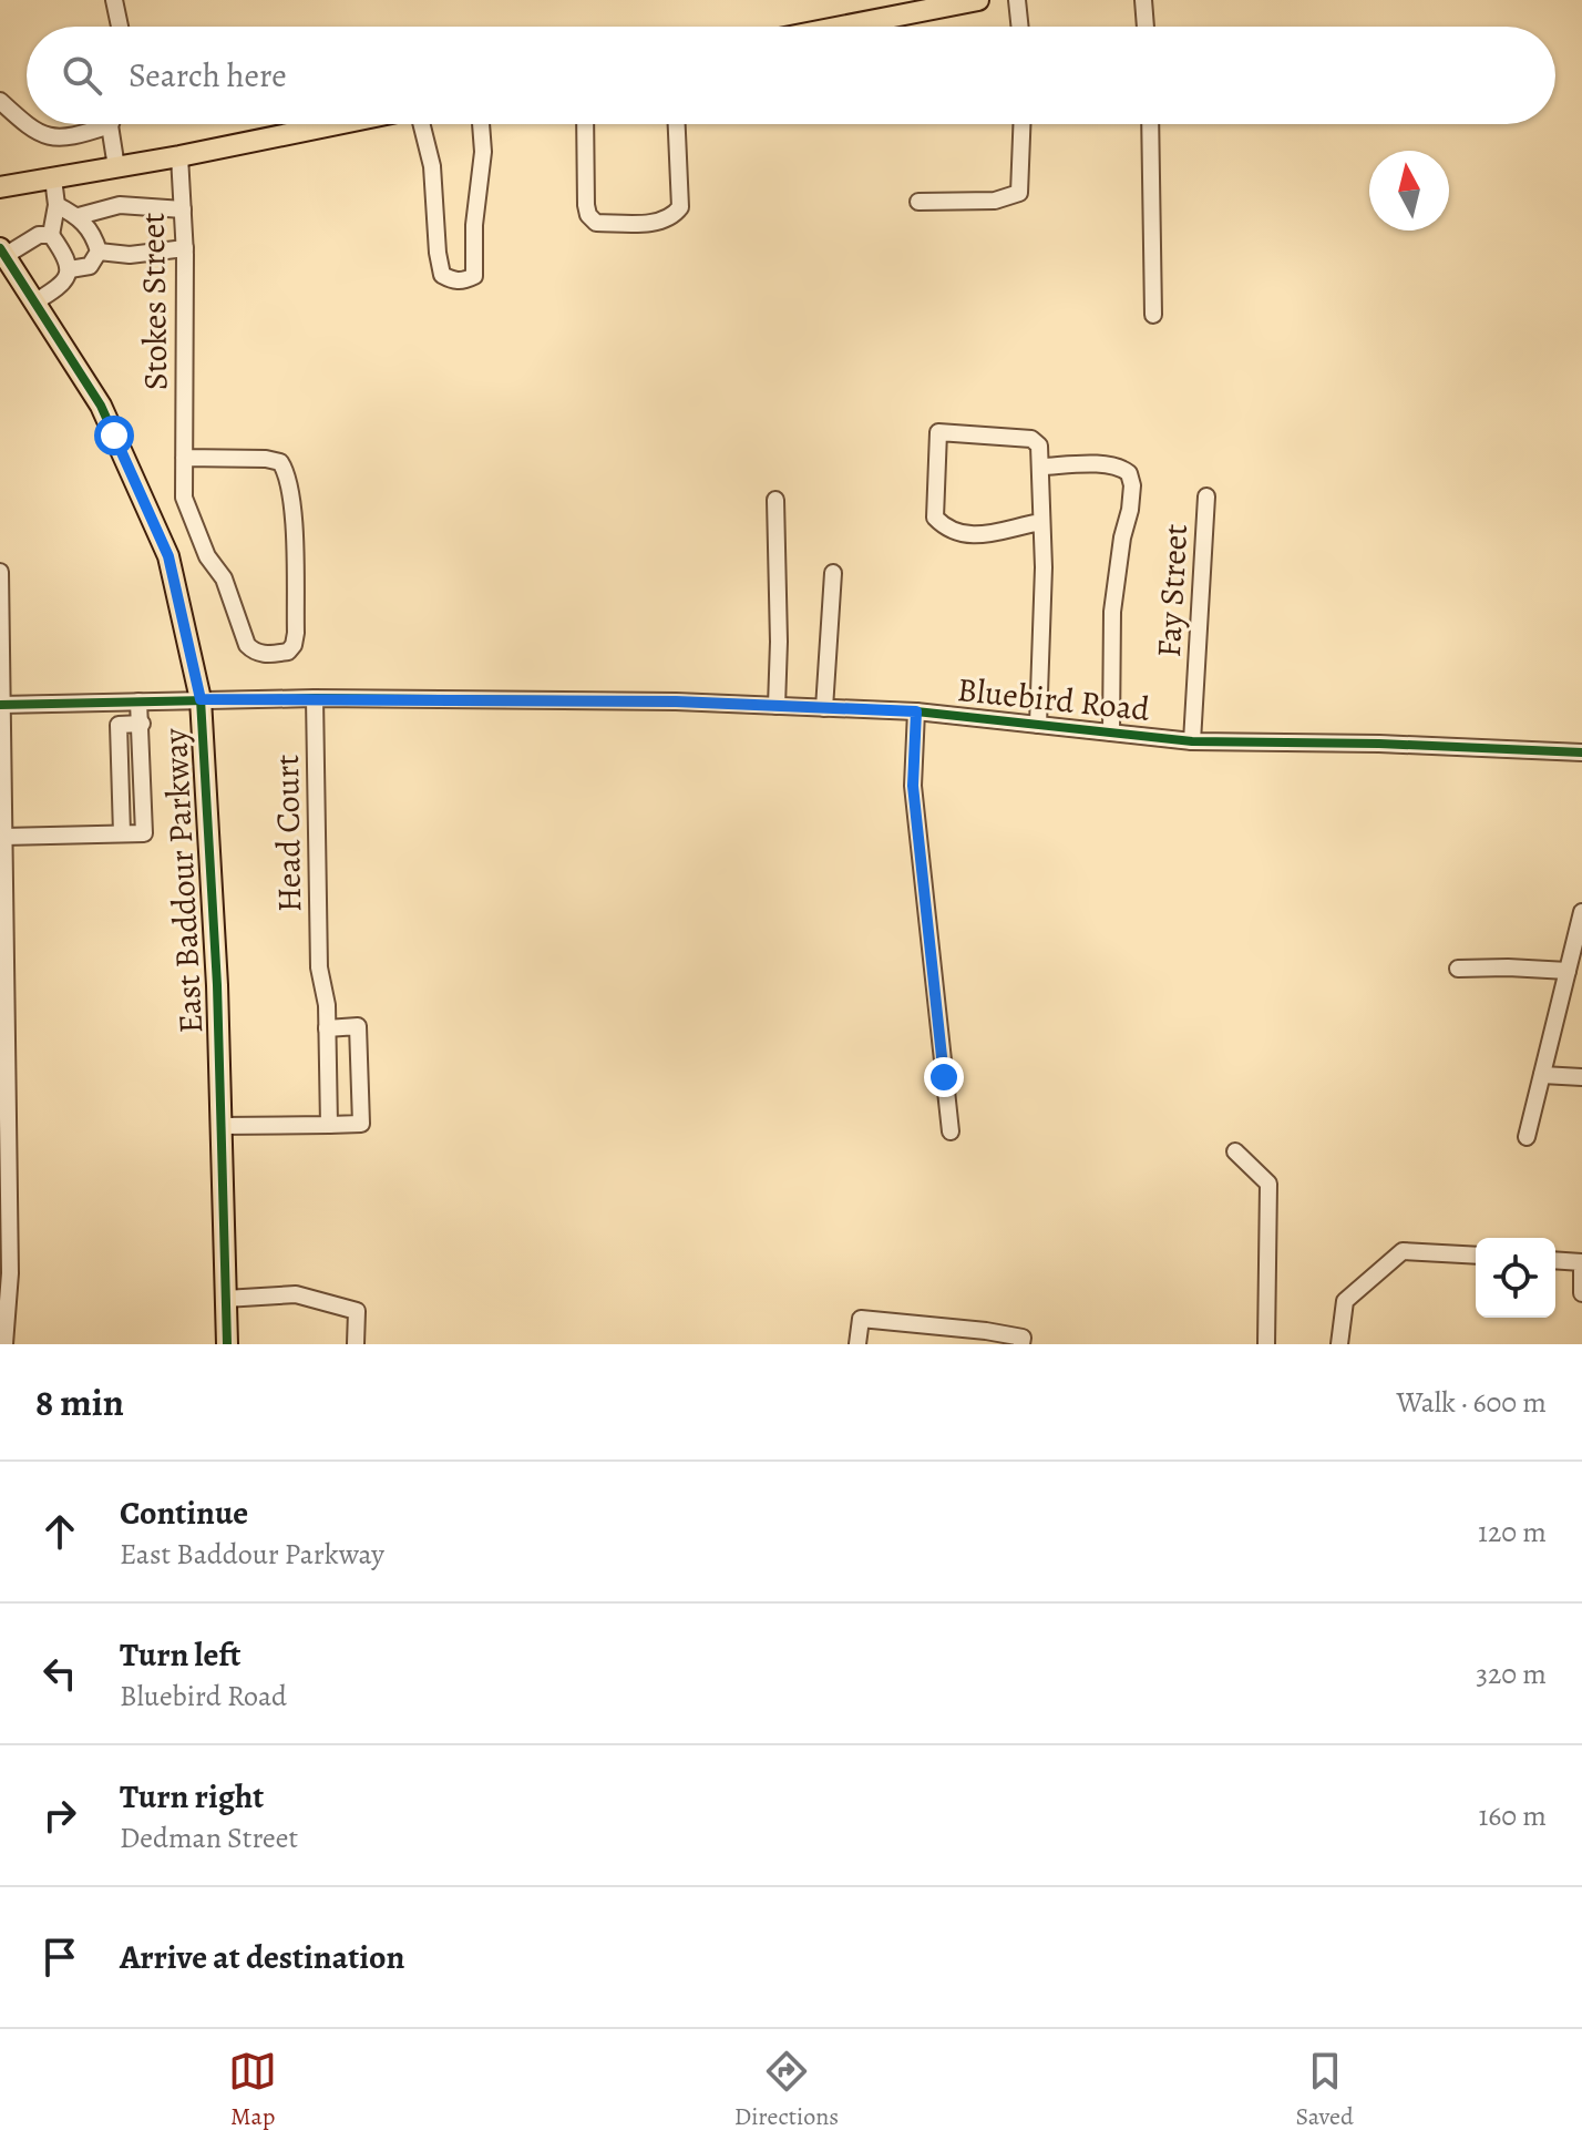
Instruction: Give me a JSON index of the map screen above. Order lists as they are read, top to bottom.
{
  "streets": {
    "main road": ["East Baddour Parkway"],
    "street": [
      "Stokes Street",
      "Fay Street",
      "Bluebird Road",
      "Head Court"
    ]
  },
  "crossings": [
    ["Fay Street", "Bluebird Road"],
    ["Bluebird Road", "Head Court"],
    ["Bluebird Road", "East Baddour Parkway"]
  ],
  "north": "top",
  "page": {
    "search": "Search here",
    "heading": ["8 min", "Walk · 600 m"],
    "list": [
      ["Continue", "East Baddour Parkway", "120 m"],
      ["Turn left", "Bluebird Road", "320 m"],
      ["Turn right", "Dedman Street", "160 m"],
      "Arrive at destination"
    ],
    "nav": ["Map", "Directions", "Saved"]
  }
}
